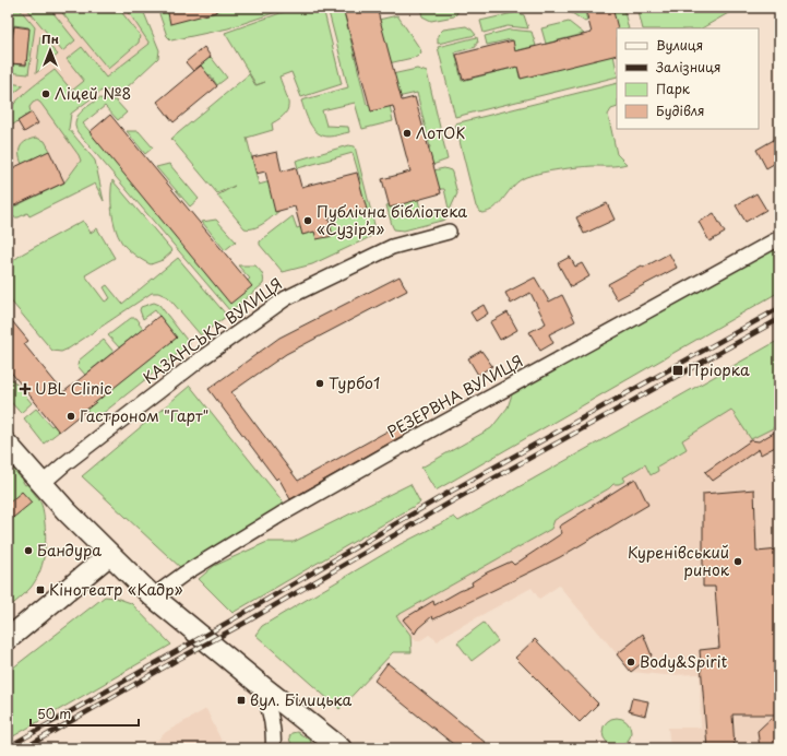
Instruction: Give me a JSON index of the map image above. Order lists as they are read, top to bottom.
{
  "streets": {
    "street": ["КАЗАНСЬКА ВУЛИЦЯ", "РЕЗЕРВНА ВУЛИЦЯ"]
  },
  "places": {
    "other": [
      "Ліцей №8",
      "ЛотОК",
      "Публічна бібліотека «Сузір’я»",
      "Турбо1",
      "Гастроном \"Гарт\"",
      "Бандура",
      "Куренівський ринок",
      "Body&Spirit"
    ],
    "transit": ["Пріорка", "Кінотеатр «Кадр»", "вул. Білицька"],
    "health": ["UBL Clinic"]
  },
  "legend": [
    "Вулиця",
    "Залізниця",
    "Парк",
    "Будівля"
  ],
  "scale_bar": "50 m",
  "north": "top"
}
